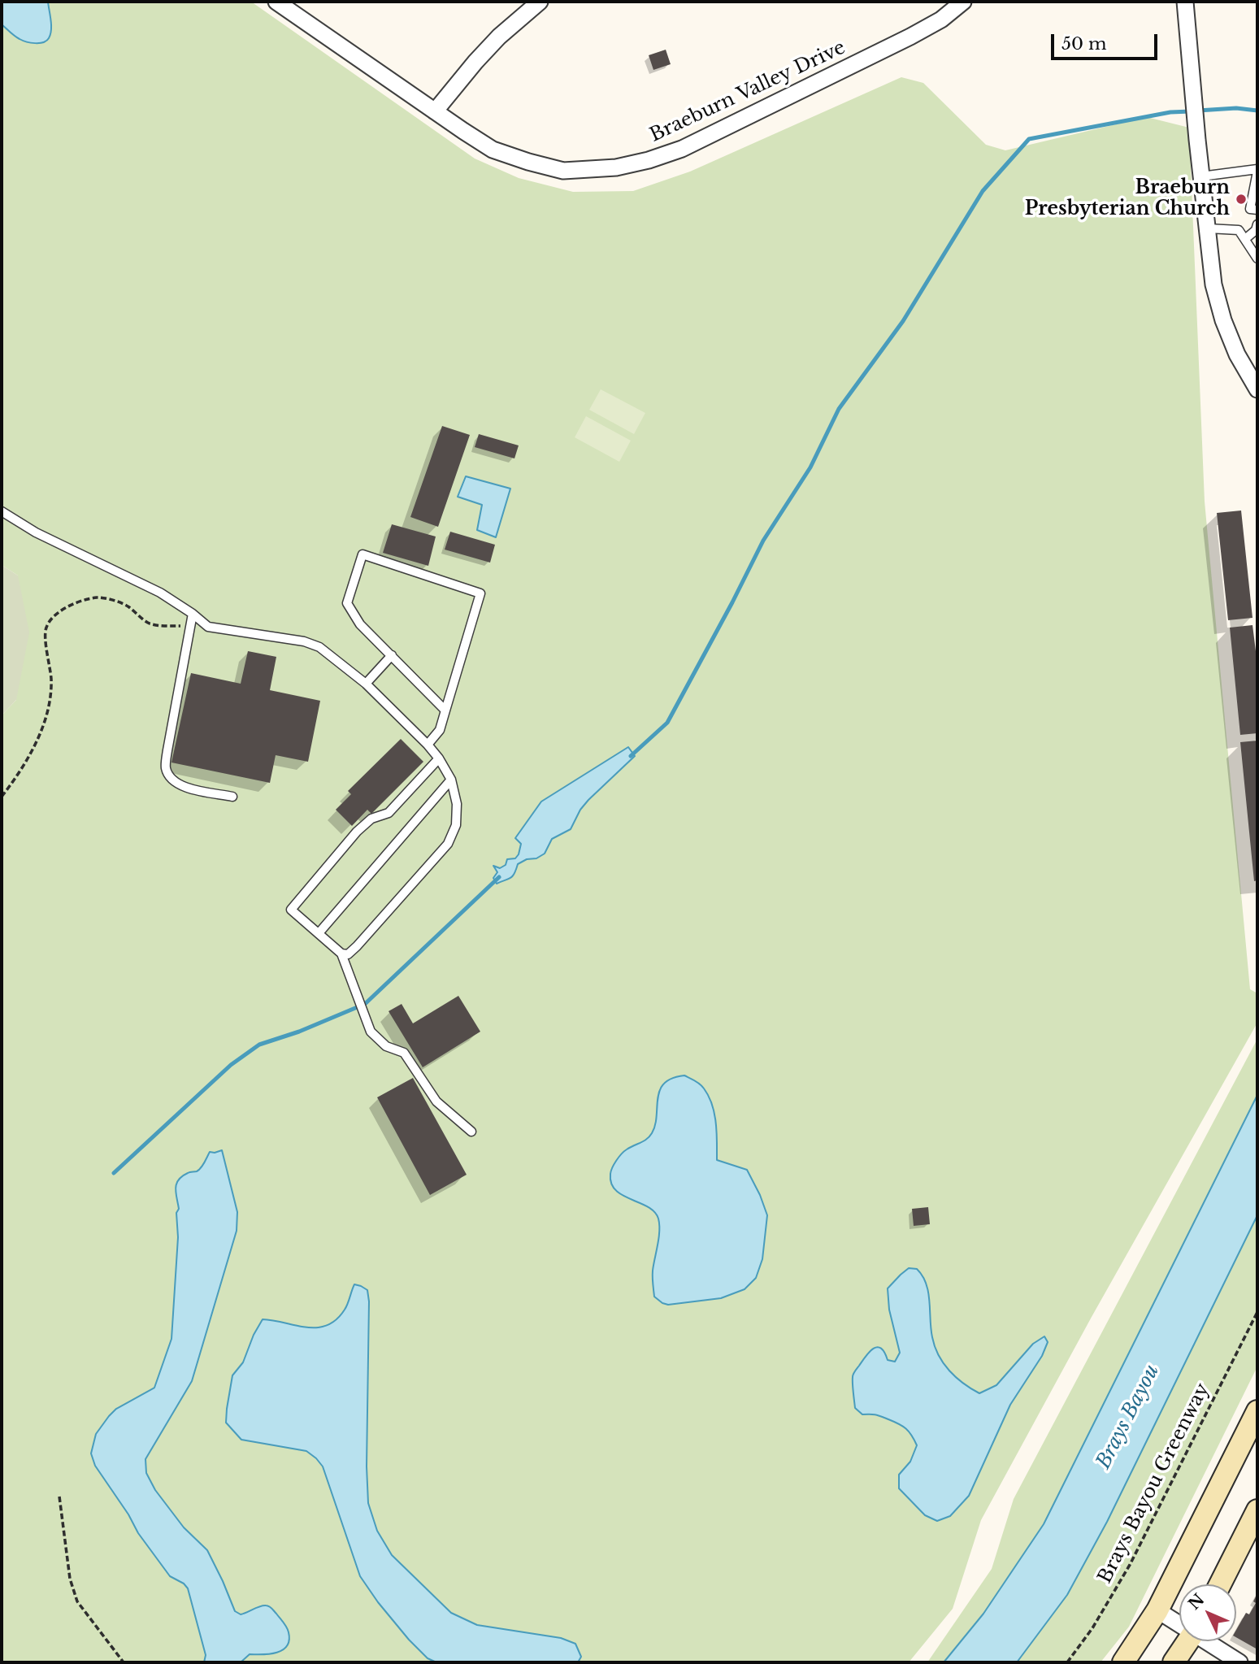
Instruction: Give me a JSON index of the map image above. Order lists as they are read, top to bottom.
{
  "streets": {
    "street": ["Braeburn Valley Drive"],
    "path": ["Brays Bayou Greenway"]
  },
  "water": ["Brays Bayou"],
  "places": ["Braeburn Presbyterian Church"],
  "scale_bar": "50 m",
  "north": "top left"
}
